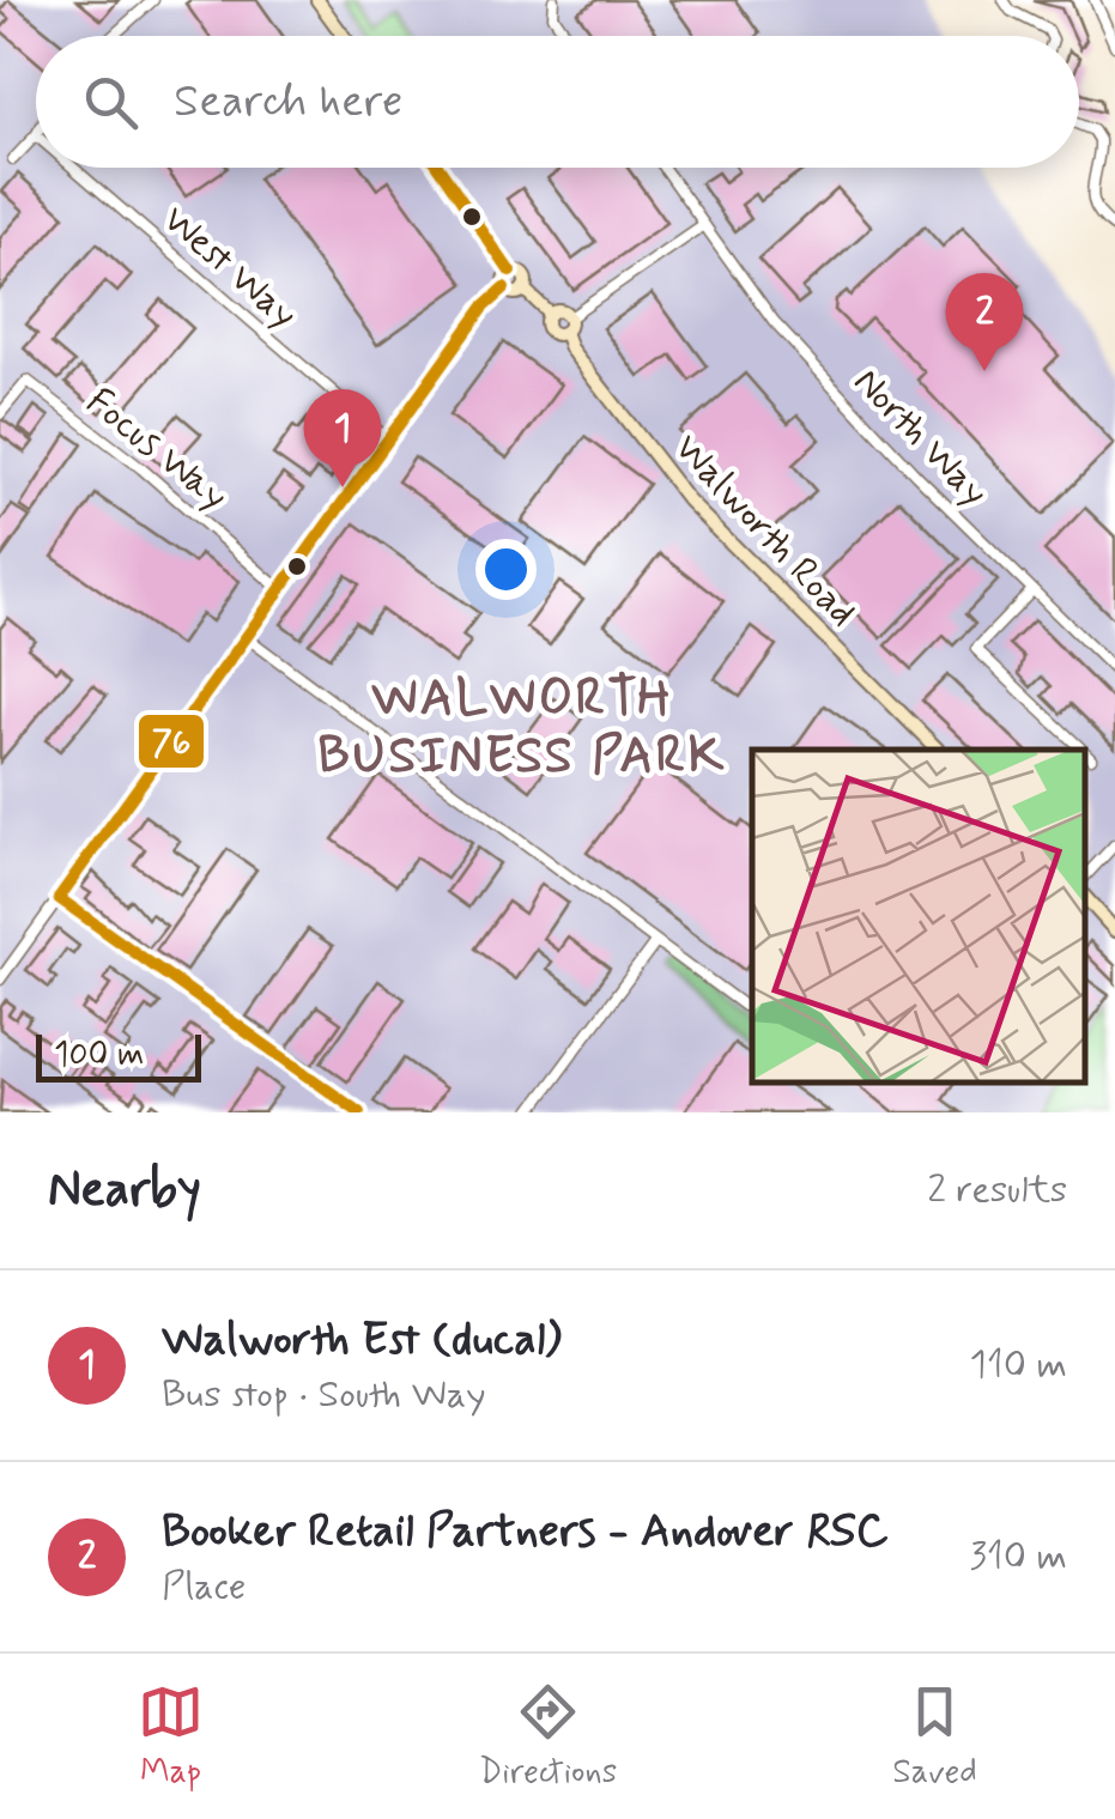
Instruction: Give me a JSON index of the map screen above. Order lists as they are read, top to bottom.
{
  "streets": {
    "street": [
      "West Way",
      "North Way",
      "Focus Way",
      "Walworth Road"
    ]
  },
  "districts": ["WALWORTH BUSINESS PARK"],
  "lines": ["transit line 76"],
  "scale_bar": "100 m",
  "page": {
    "search": "Search here",
    "pins": ["2", "1"],
    "scale": "100 m",
    "heading": ["Nearby", "2 results"],
    "list": [
      {
        "mark": "1",
        "name": "Walworth Est (ducal)",
        "note": "Bus stop · South Way",
        "value": "110 m"
      },
      {
        "mark": "2",
        "name": "Booker Retail Partners - Andover RSC",
        "note": "Place",
        "value": "310 m"
      }
    ],
    "nav": ["Map", "Directions", "Saved"]
  }
}
